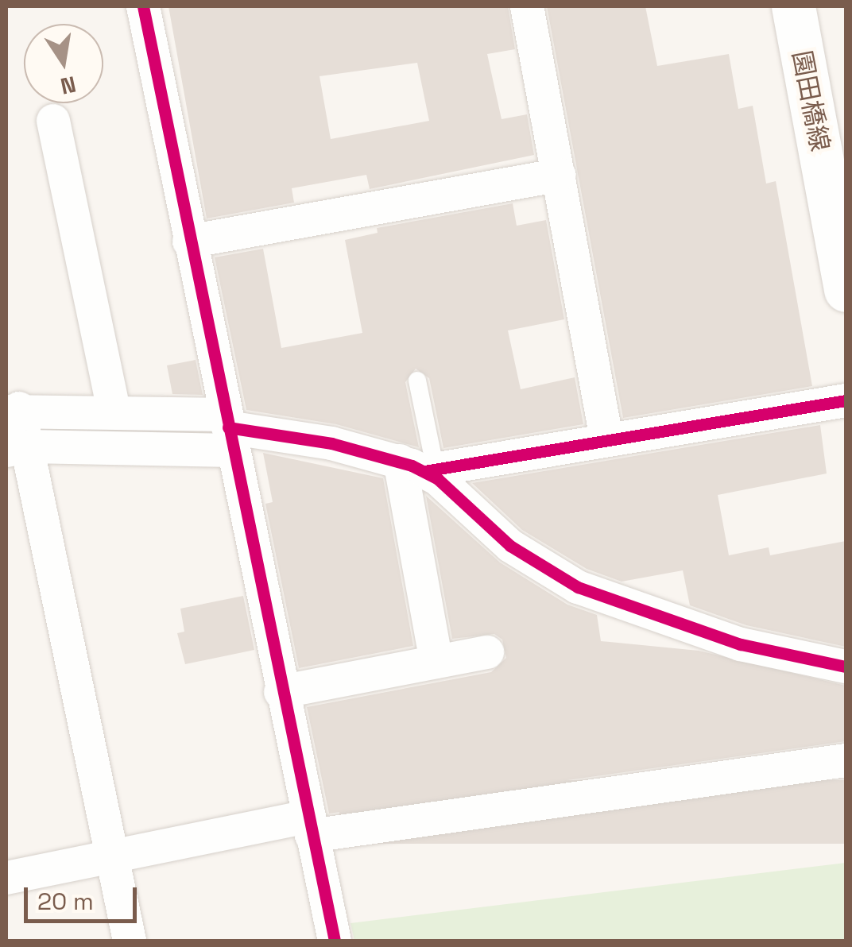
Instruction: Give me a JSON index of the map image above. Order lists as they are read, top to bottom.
{
  "streets": {
    "street": ["園田橋線"]
  },
  "scale_bar": "20 m",
  "north": "bottom"
}
